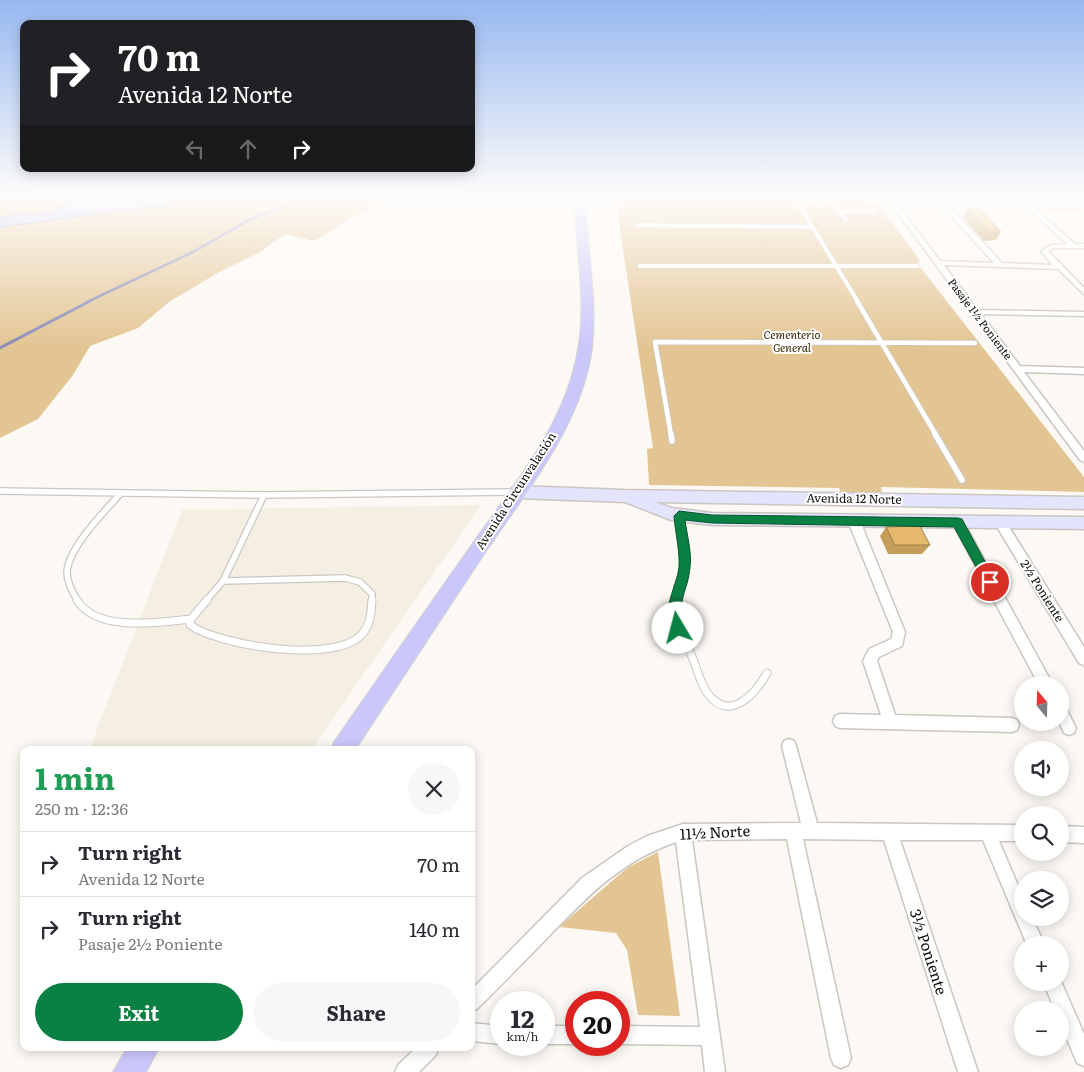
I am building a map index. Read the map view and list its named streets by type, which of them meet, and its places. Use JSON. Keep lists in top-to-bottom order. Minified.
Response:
{"streets":{"main road":["Avenida Circunvalación","Avenida 12 Norte"],"street":["Pasaje 1½ Poniente","2½ Poniente","11½ Norte","3½ Poniente"]},"crossings":[["Avenida Circunvalación","Avenida 12 Norte"],["Avenida 12 Norte","2½ Poniente"],["11½ Norte","3½ Poniente"]],"parks":["Cementerio General"],"north":"top","page":{"turn":["70 m","Avenida 12 Norte"],"map_buttons":["+","−"],"heading":["1 min","250 m · 12:36"],"list":[{"name":"Turn right","note":"Avenida 12 Norte","value":"70 m"},{"name":"Turn right","note":"Pasaje 2½ Poniente","value":"140 m"}],"buttons":["Exit","Share"],"speed":"12 km/h","limit":"20"}}
